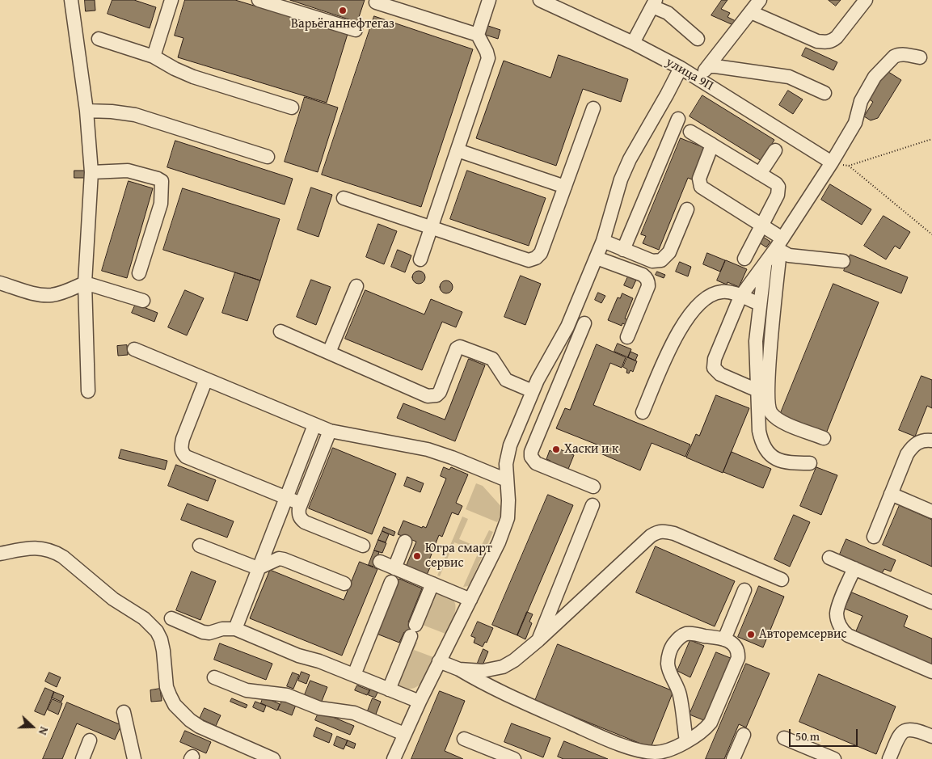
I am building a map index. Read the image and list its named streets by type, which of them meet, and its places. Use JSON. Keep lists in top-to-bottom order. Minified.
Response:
{"streets":{"street":["улица 9П"]},"places":["Варьёганнефтегаз","Хаски и к","Югра смарт сервис","Авторемсервис"],"scale_bar":"50 m","north":"right"}
